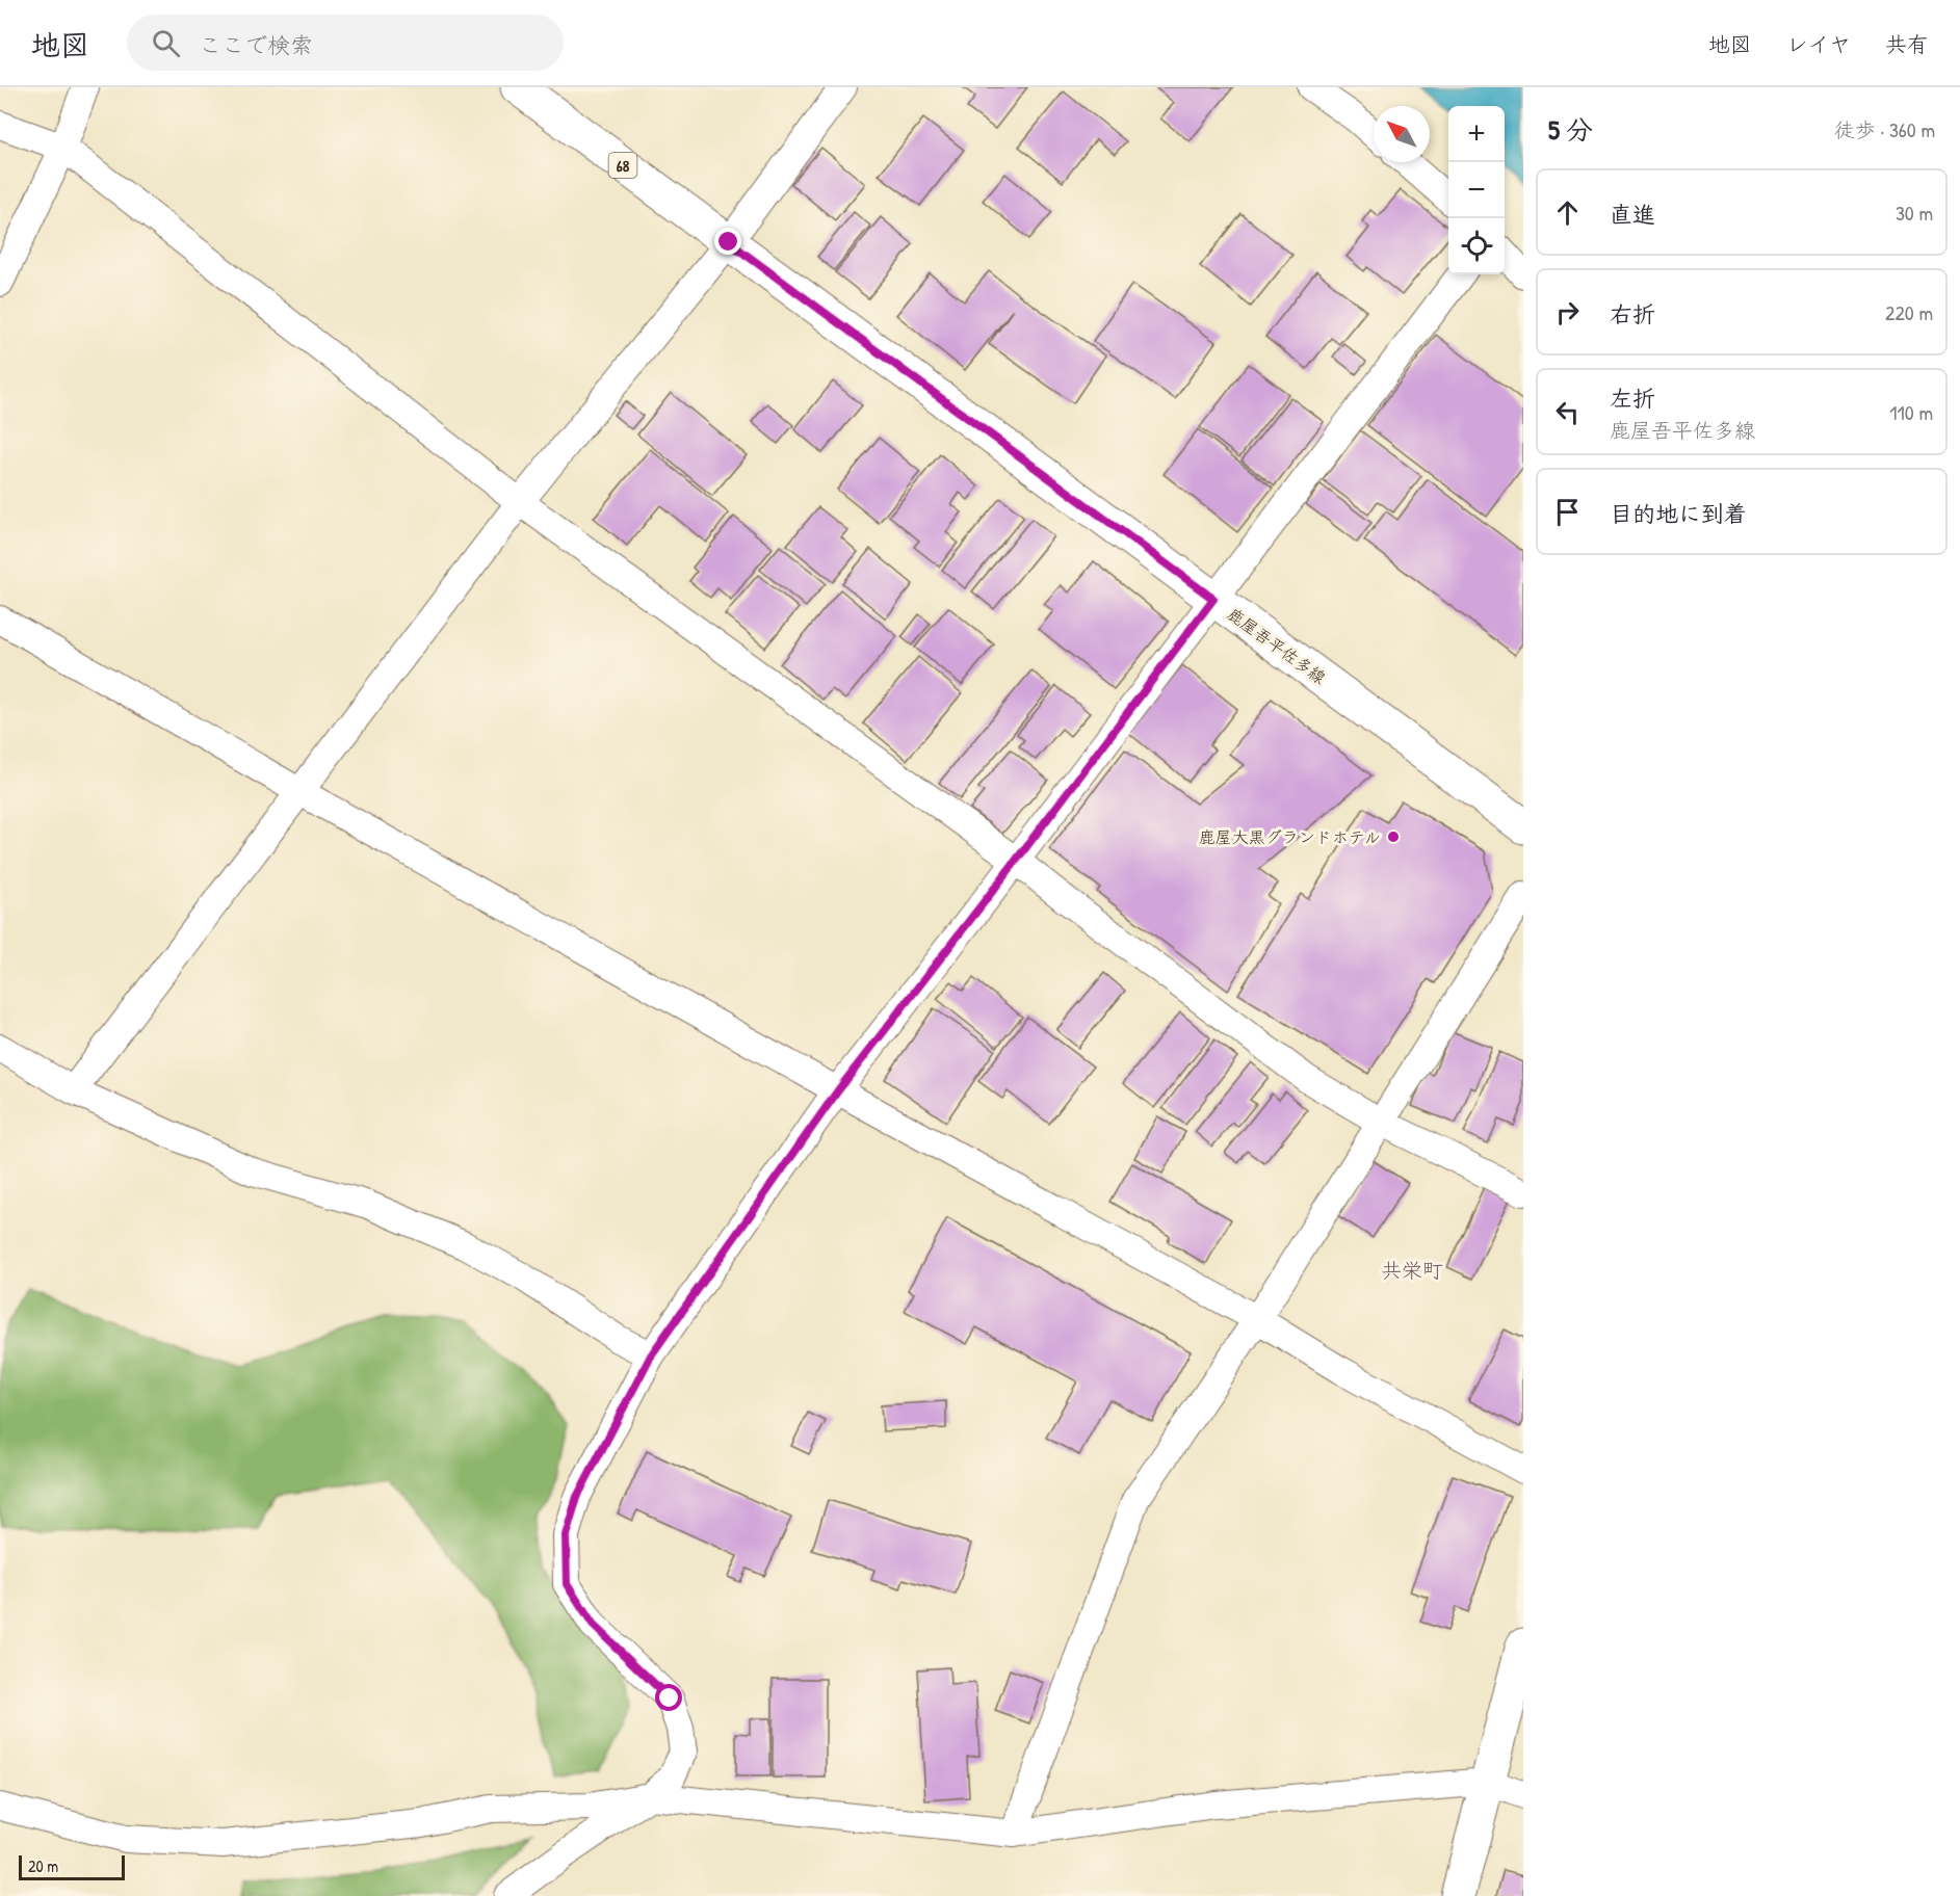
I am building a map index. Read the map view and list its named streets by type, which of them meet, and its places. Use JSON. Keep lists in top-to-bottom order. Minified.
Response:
{"streets":{"main road":["68","鹿屋吾平佐多線"]},"districts":["共栄町"],"places":["鹿屋大黒グランドホテル"],"scale_bar":"20 m","north":"top left","page":{"header":"地図","search":"ここで検索","nav":["地図","レイヤ","共有"],"heading":["5 分","徒歩 · 360 m"],"map_buttons":["+","−"],"list":[["直進","30 m"],["右折","220 m"],["左折","鹿屋吾平佐多線","110 m"],"目的地に到着"],"scale":"20 m"}}
